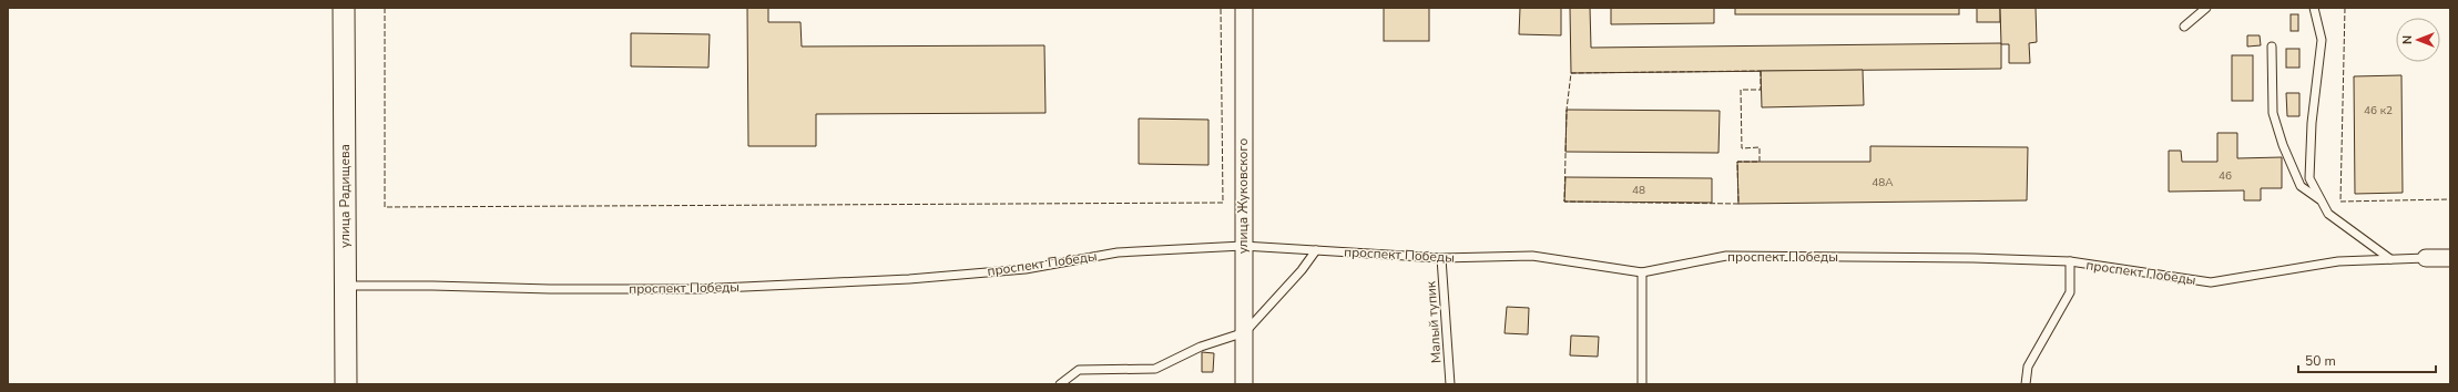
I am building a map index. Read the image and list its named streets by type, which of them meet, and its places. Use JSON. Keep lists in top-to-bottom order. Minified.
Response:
{"streets":{"street":["улица Радищева","улица Жуковского","проспект Победы"],"lane":["Малый тупик"]},"crossings":[["улица Радищева","проспект Победы"],["улица Жуковского","проспект Победы"],["проспект Победы","Малый тупик"]],"house_numbers":["46 к2","46","48А","48"],"scale_bar":"50 m","north":"left"}
